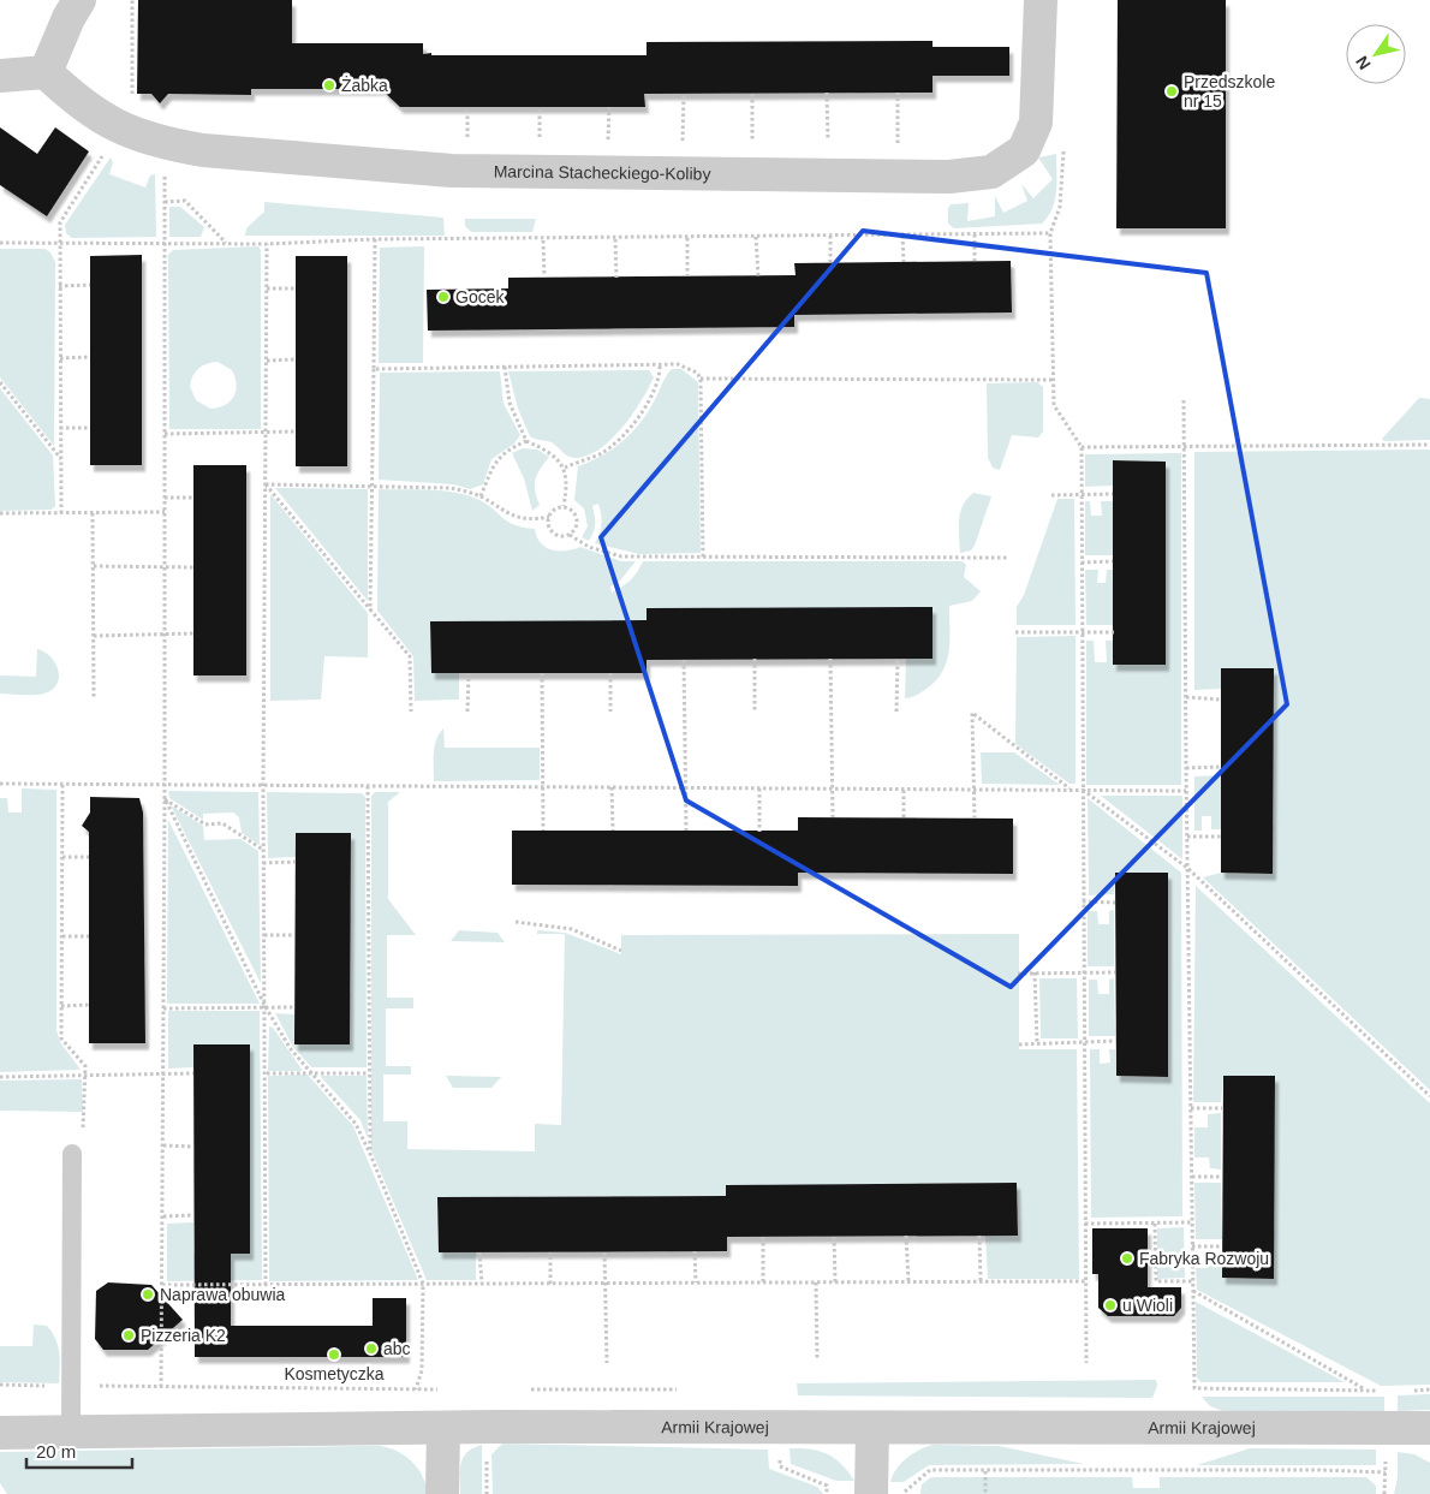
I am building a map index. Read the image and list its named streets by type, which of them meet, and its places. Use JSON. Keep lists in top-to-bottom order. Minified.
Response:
{"streets":{"street":["Marcina Stacheckiego-Koliby","Armii Krajowej"]},"places":["Żabka","Przedszkole nr 15","Gocek","Fabryka Rozwoju","Naprawa obuwia","u Wioli","Pizzeria K2","abc","Kosmetyczka"],"scale_bar":"20 m","north":"bottom left"}
